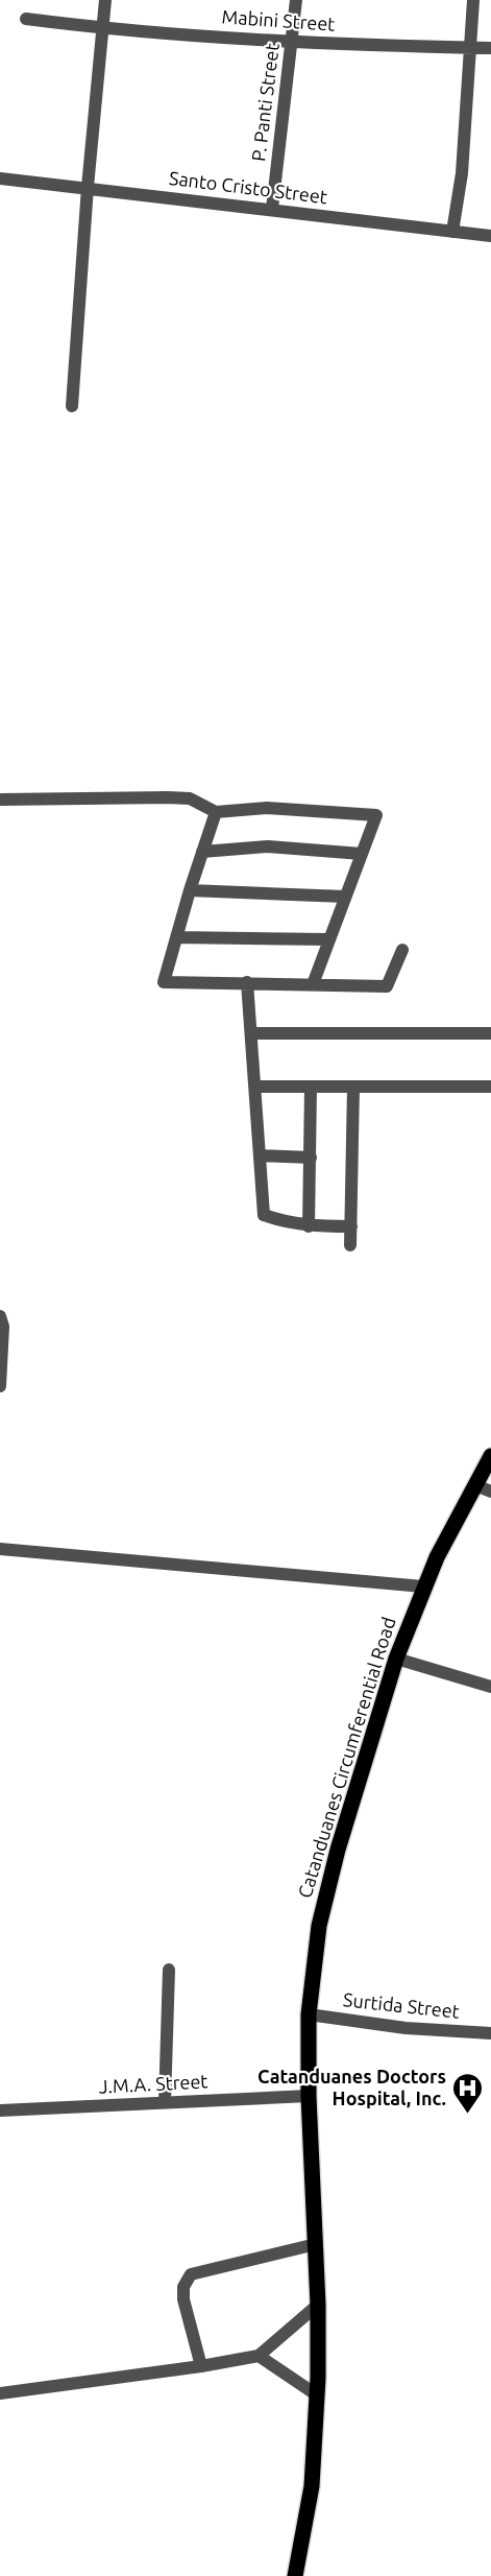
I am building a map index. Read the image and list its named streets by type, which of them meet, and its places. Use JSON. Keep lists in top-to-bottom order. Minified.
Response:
{"streets":{"main road":["Catanduanes Circumferential Road"],"street":["Mabini Street","P. Panti Street","Santo Cristo Street","Surtida Street","J.M.A. Street"]},"crossings":[["Mabini Street","P. Panti Street"],["P. Panti Street","Santo Cristo Street"],["Catanduanes Circumferential Road","Surtida Street"],["Catanduanes Circumferential Road","J.M.A. Street"]],"places":{"hospital":["Catanduanes Doctors Hospital, Inc."]}}
